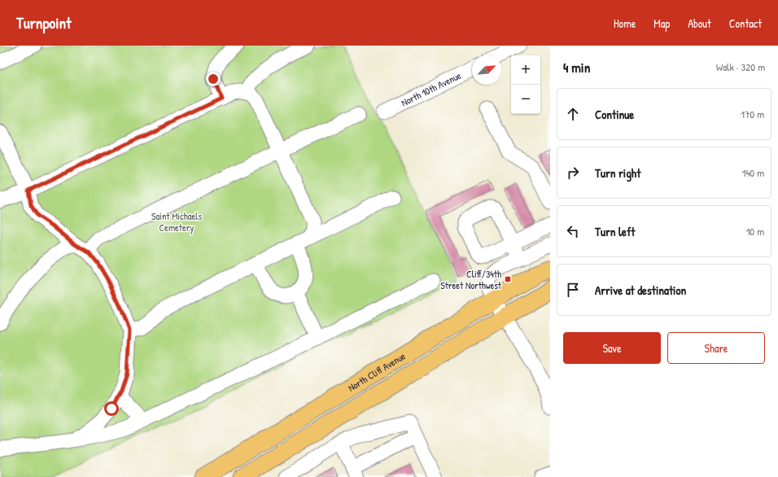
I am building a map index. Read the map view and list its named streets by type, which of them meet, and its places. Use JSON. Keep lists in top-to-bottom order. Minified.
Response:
{"streets":{"main road":["North Cliff Avenue"],"street":["North 10th Avenue"]},"parks":["Saint Michaels Cemetery"],"places":{"transit":["Cliff/34th Street Northwest"]},"north":"top right","page":{"header":"Turnpoint","nav":["Home","Map","About","Contact"],"heading":["4 min","Walk · 320 m"],"map_buttons":["+","−"],"list":[["Continue","170 m"],["Turn right","140 m"],["Turn left","10 m"],"Arrive at destination"],"buttons":["Save","Share"]}}
